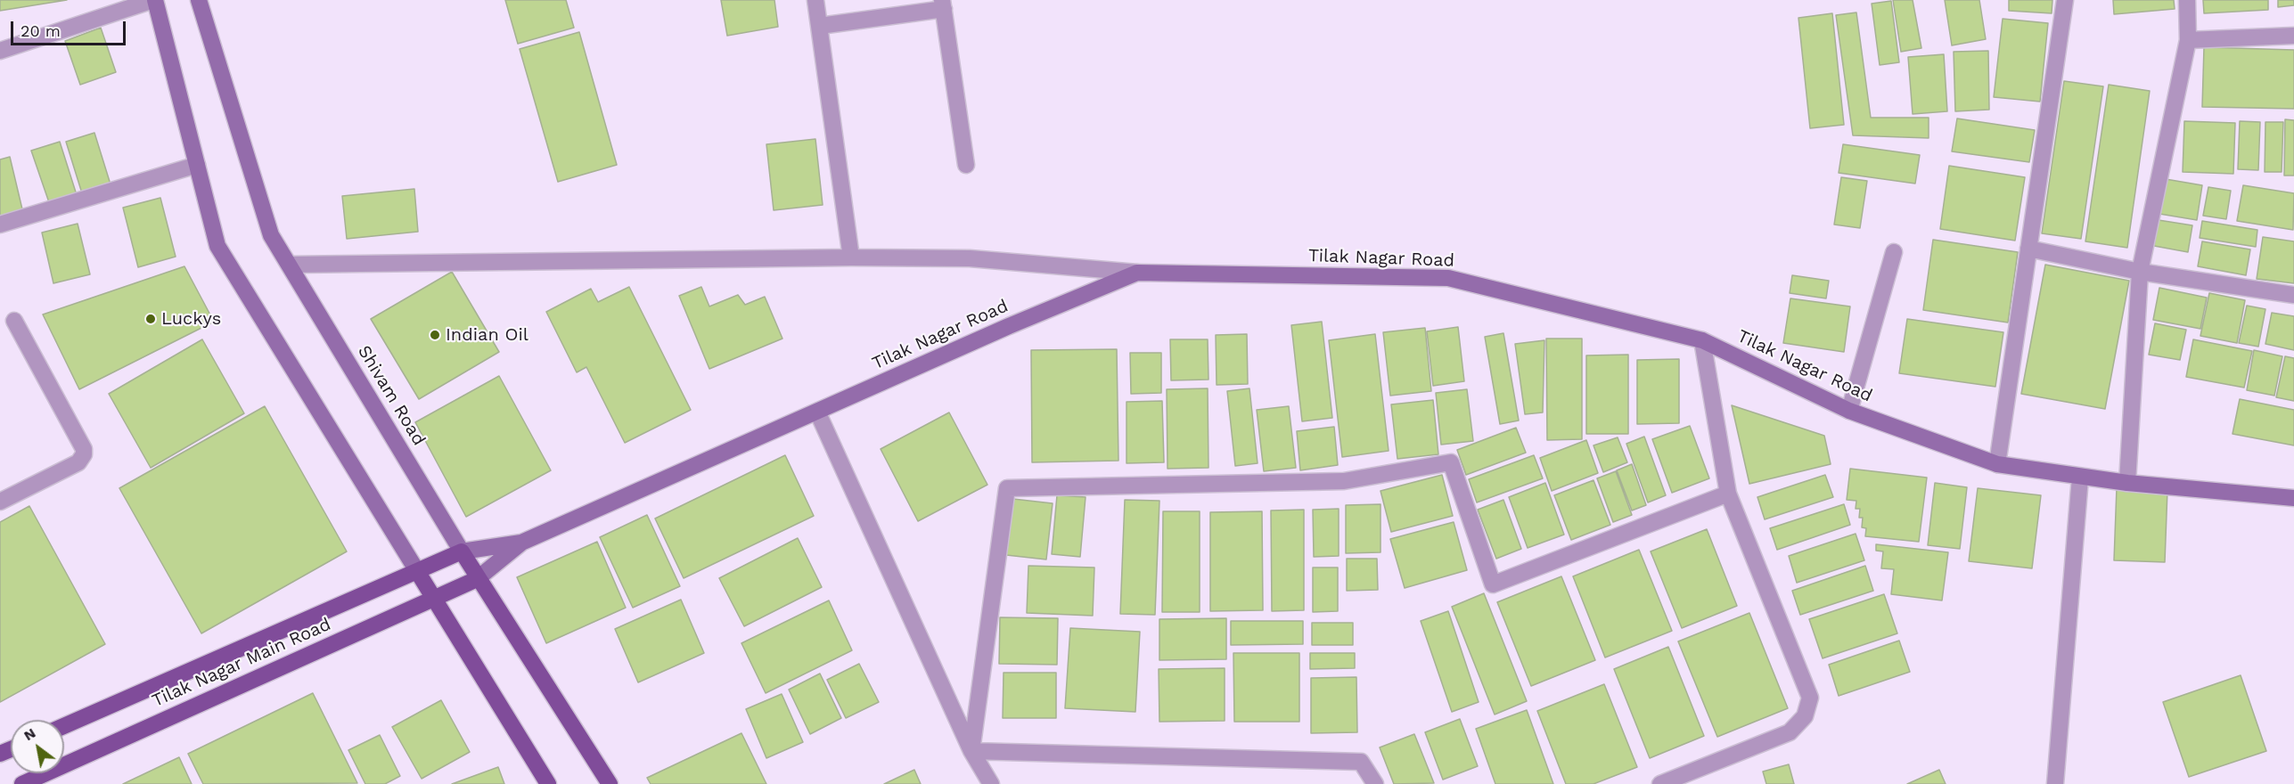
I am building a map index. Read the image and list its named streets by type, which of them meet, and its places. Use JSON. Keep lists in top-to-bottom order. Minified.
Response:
{"streets":{"main road":["Shivam Road","Tilak Nagar Main Road"],"street":["Tilak Nagar Road"]},"crossings":[["Tilak Nagar Road","Shivam Road"],["Tilak Nagar Road","Tilak Nagar Main Road"],["Shivam Road","Tilak Nagar Main Road"]],"places":["Luckys","Indian Oil"],"scale_bar":"20 m","north":"top left"}
